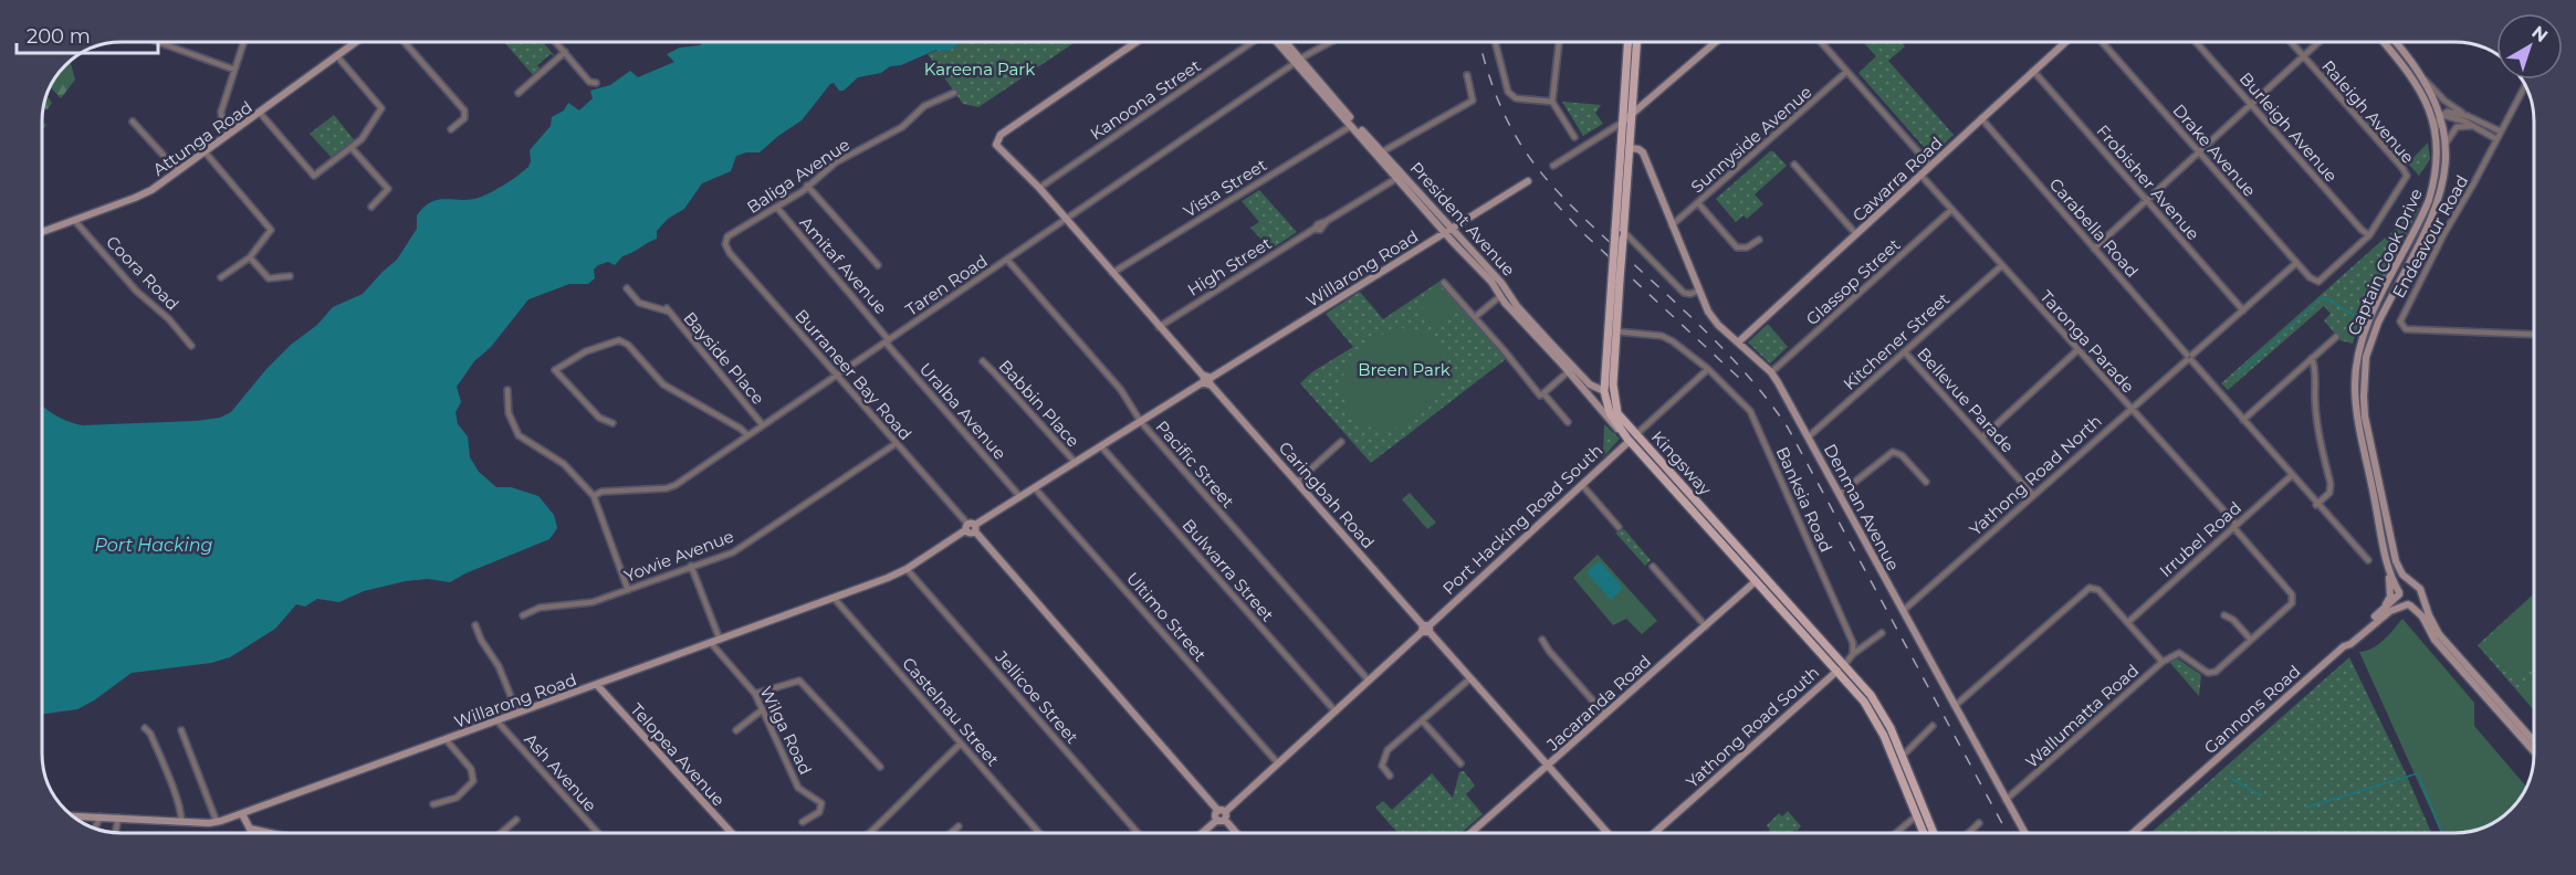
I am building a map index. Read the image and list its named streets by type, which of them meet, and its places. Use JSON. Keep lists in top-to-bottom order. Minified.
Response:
{"streets":{"main road":["Kingsway"],"street":["Kanoona Street","Raleigh Avenue","Burleigh Avenue","Attunga Road","Sunnyside Avenue","Drake Avenue","Baliga Avenue","Cawarra Road","Frobisher Avenue","Vista Street","President Avenue","Carabella Road","Endeavour Road","Captain Cook Drive","Amitaf Avenue","High Street","Willarong Road","Coora Road","Glassop Street","Taren Road","Kitchener Street","Taronga Parade","Bayside Place","Burraneer Bay Road","Bellevue Parade","Babbin Place","Uralba Avenue","Pacific Street","Yathong Road North","Caringbah Road","Banksia Road","Denman Avenue","Port Hacking Road South","Irrubel Road","Yowie Avenue","Bulwarra Street","Ultimo Street","Jellicoe Street","Jacaranda Road","Gannons Road","Castelnau Street","Wallumatta Road","Yathong Road South","Wilga Road","Telopea Avenue","Ash Avenue"]},"crossings":[["Kanoona Street","Caringbah Road"],["Raleigh Avenue","Burleigh Avenue"],["Raleigh Avenue","Drake Avenue"],["Burleigh Avenue","Drake Avenue"],["Attunga Road","Coora Road"],["Drake Avenue","Yathong Road North"],["Baliga Avenue","Amitaf Avenue"],["Baliga Avenue","Burraneer Bay Road"],["Cawarra Road","Frobisher Avenue"],["Cawarra Road","Carabella Road"],["Cawarra Road","Taronga Parade"],["Cawarra Road","Denman Avenue"],["Frobisher Avenue","Yathong Road North"],["Vista Street","President Avenue"],["Vista Street","Caringbah Road"],["President Avenue","High Street"],["President Avenue","Willarong Road"],["President Avenue","Taren Road"],["President Avenue","Kingsway"],["President Avenue","Port Hacking Road South"],["Carabella Road","Yathong Road North"],["Carabella Road","Irrubel Road"],["Captain Cook Drive","Gannons Road"],["Amitaf Avenue","Taren Road"],["Amitaf Avenue","Uralba Avenue"],["High Street","Caringbah Road"],["Willarong Road","Burraneer Bay Road"],["Willarong Road","Babbin Place"],["Willarong Road","Uralba Avenue"],["Willarong Road","Pacific Street"],["Willarong Road","Caringbah Road"],["Willarong Road","Bulwarra Street"],["Willarong Road","Ultimo Street"],["Willarong Road","Jellicoe Street"],["Willarong Road","Castelnau Street"],["Willarong Road","Wilga Road"],["Willarong Road","Telopea Avenue"],["Willarong Road","Ash Avenue"],["Glassop Street","Taronga Parade"],["Glassop Street","Denman Avenue"],["Taren Road","Bayside Place"],["Taren Road","Burraneer Bay Road"],["Taren Road","Uralba Avenue"],["Taren Road","Pacific Street"],["Taren Road","Caringbah Road"],["Kitchener Street","Taronga Parade"],["Kitchener Street","Bellevue Parade"],["Kitchener Street","Denman Avenue"],["Taronga Parade","Yathong Road North"],["Taronga Parade","Irrubel Road"],["Taronga Parade","Wallumatta Road"],["Burraneer Bay Road","Port Hacking Road South"],["Burraneer Bay Road","Yowie Avenue"],["Bellevue Parade","Yathong Road North"],["Kingsway","Banksia Road"],["Kingsway","Port Hacking Road South"],["Kingsway","Jacaranda Road"],["Kingsway","Yathong Road South"],["Pacific Street","Port Hacking Road South"],["Yathong Road North","Denman Avenue"],["Caringbah Road","Port Hacking Road South"],["Caringbah Road","Jacaranda Road"],["Banksia Road","Yathong Road South"],["Denman Avenue","Wallumatta Road"],["Port Hacking Road South","Bulwarra Street"],["Port Hacking Road South","Ultimo Street"]],"water":["Port Hacking"],"parks":["Kareena Park","Breen Park"],"scale_bar":"200 m","north":"top right"}
